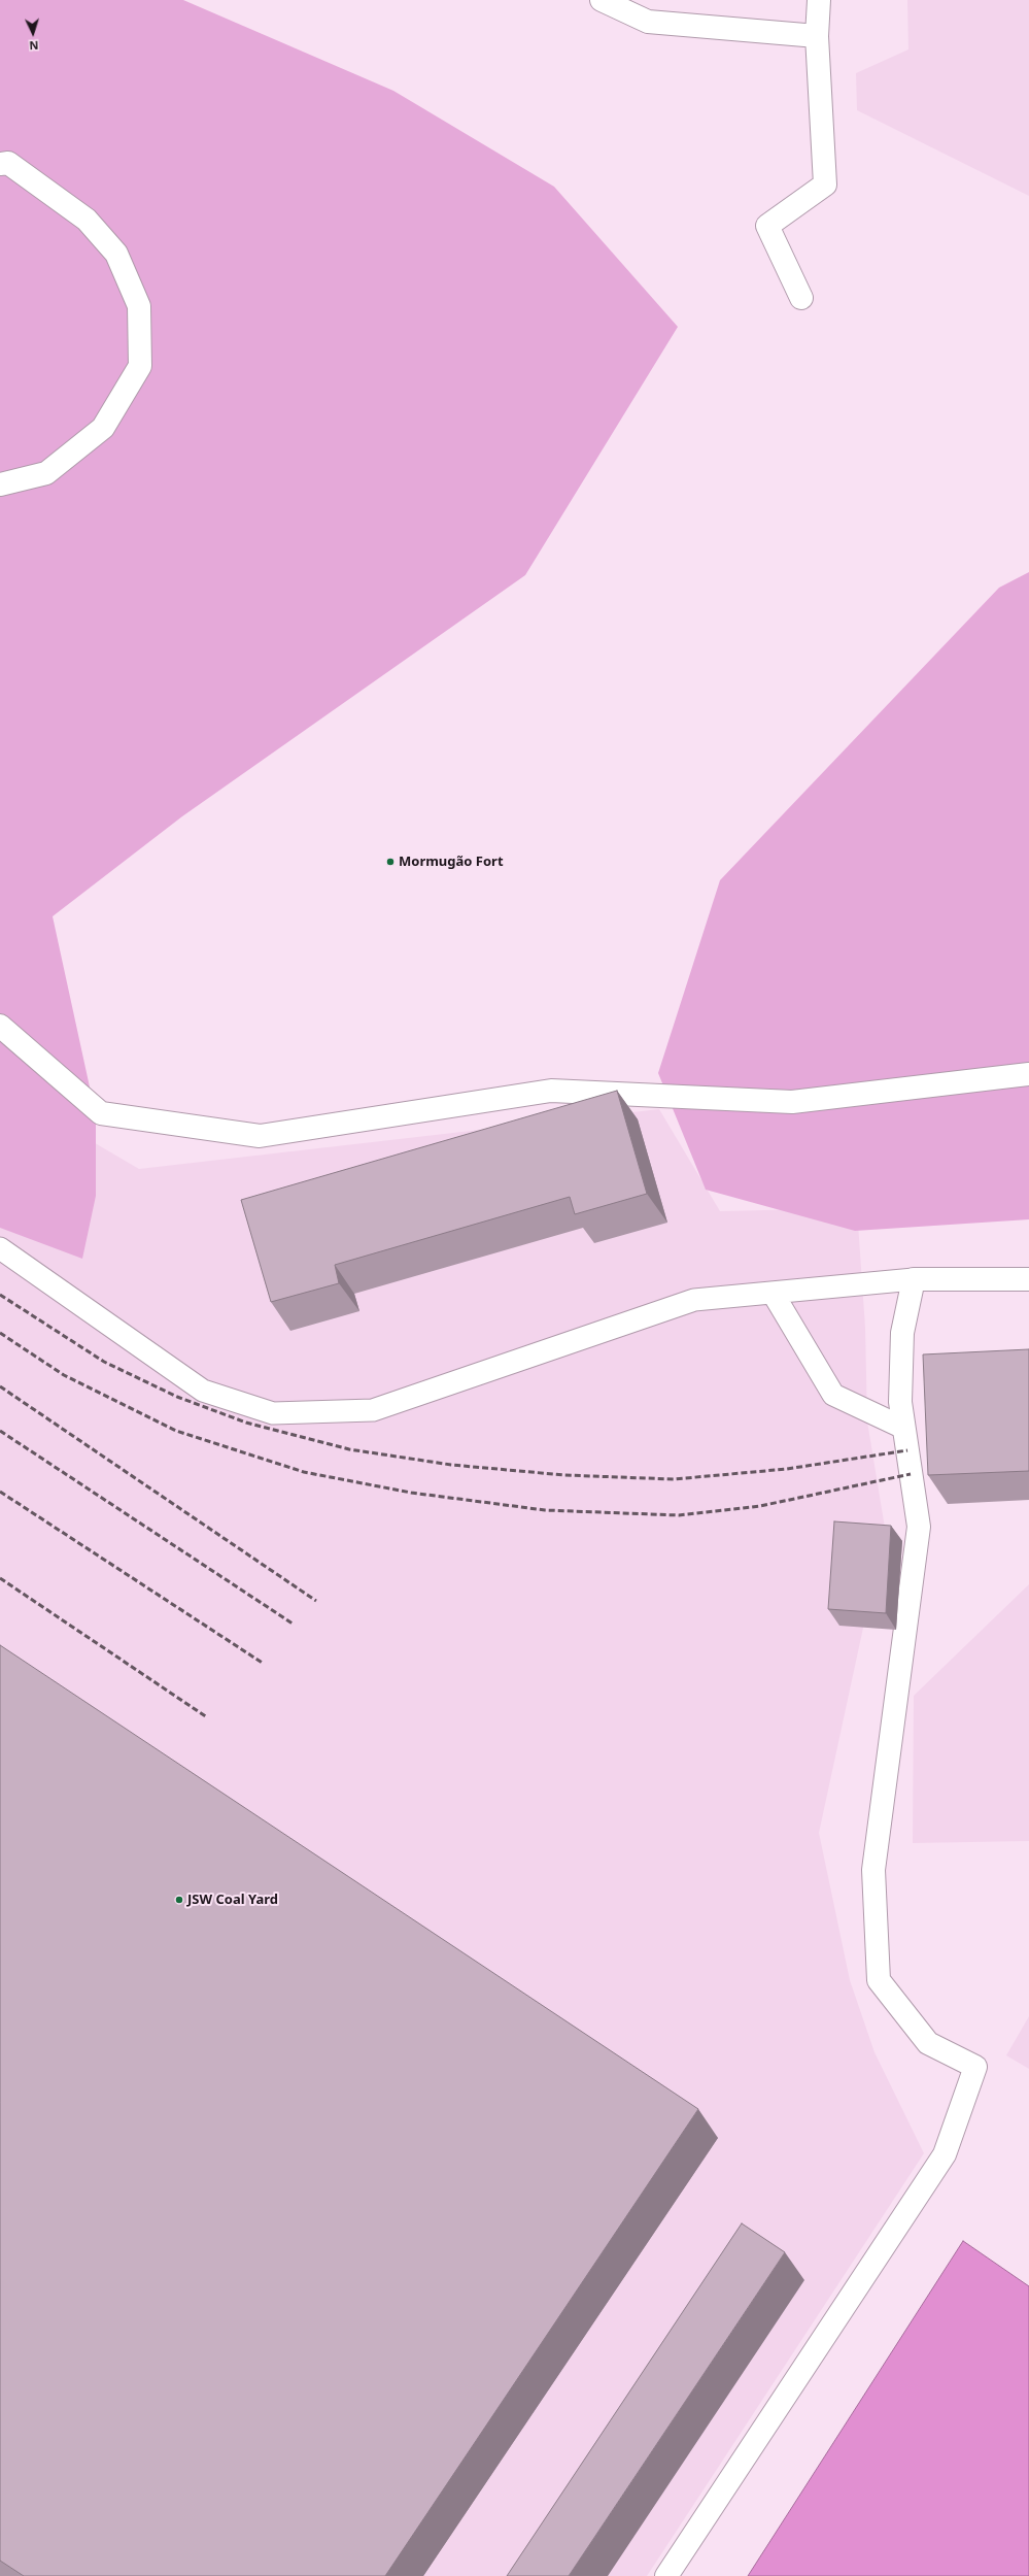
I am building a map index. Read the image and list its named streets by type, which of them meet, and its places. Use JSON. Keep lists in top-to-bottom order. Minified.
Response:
{"places":["Mormugão Fort","JSW Coal Yard"],"north":"bottom"}
